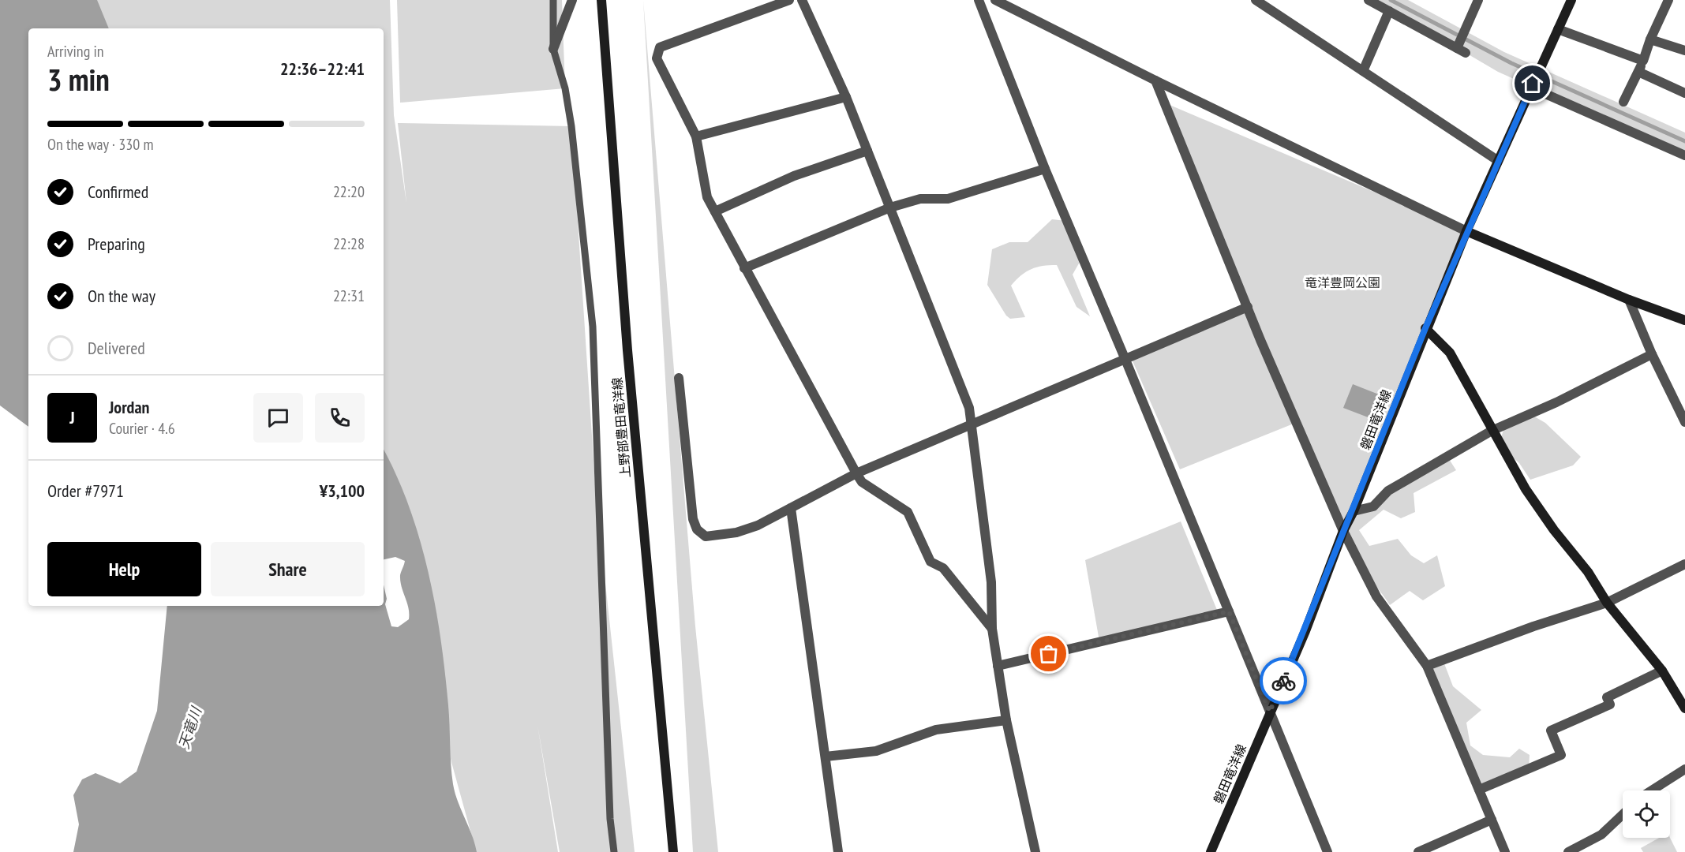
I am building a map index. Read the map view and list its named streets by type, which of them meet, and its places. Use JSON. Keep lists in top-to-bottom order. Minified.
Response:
{"streets":{"main road":["磐田竜洋線","上野部豊田竜洋線"]},"water":["天竜川"],"parks":["竜洋豊岡公園"],"page":{"heading":["3 min","Arriving in","22:36–22:41"],"panel":["Jordan","Courier · 4.6","Order #7971","¥3,100"],"bar":"On the way · 330 m","list":[["Confirmed","22:20"],["Preparing","22:28"],["On the way","22:31"],"Delivered"],"round":"J","buttons":["Help","Share"]}}
